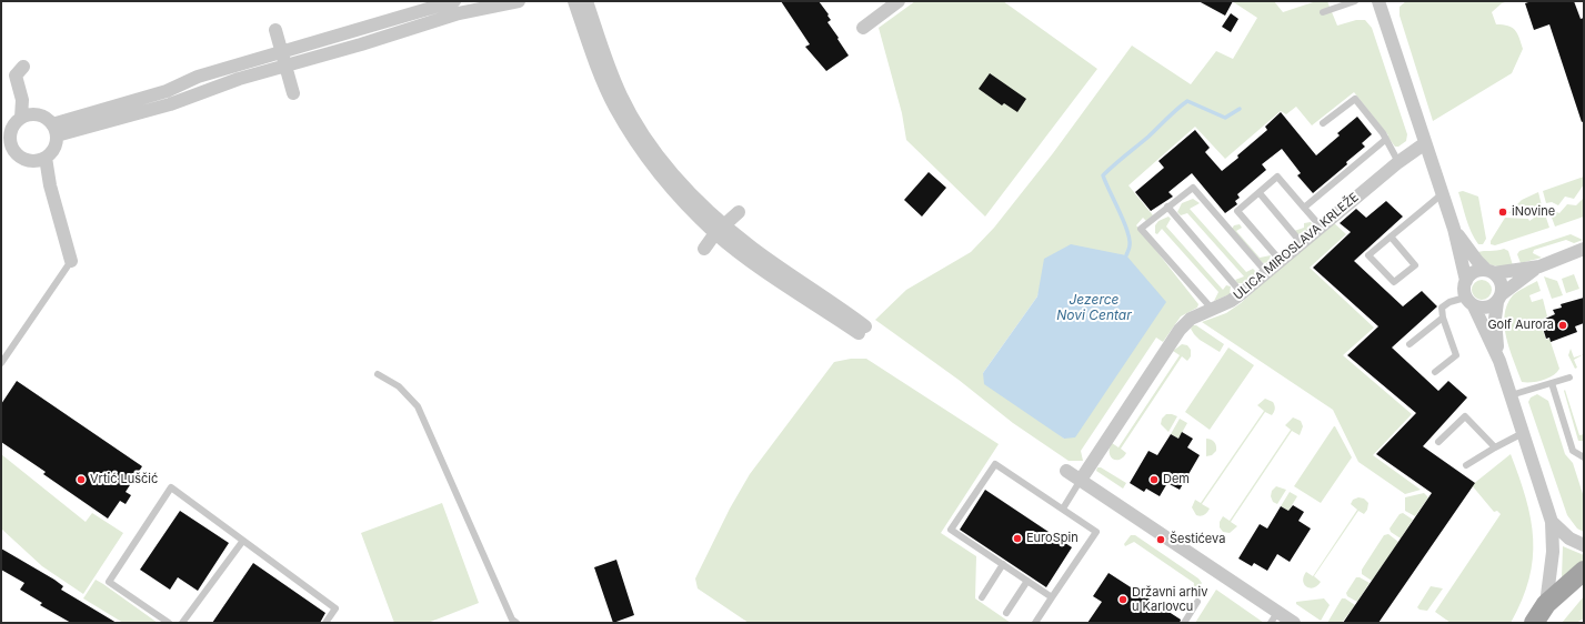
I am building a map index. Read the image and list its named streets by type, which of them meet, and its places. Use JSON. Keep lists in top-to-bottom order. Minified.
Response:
{"streets":{"street":["ULICA MIROSLAVA KRLEŽE"]},"water":["Jezerce Novi Centar"],"places":["iNovine","Golf Aurora","Vrtić Luščić","Dem","EuroSpin","Šestićeva","Državni arhiv u Karlovcu"]}
